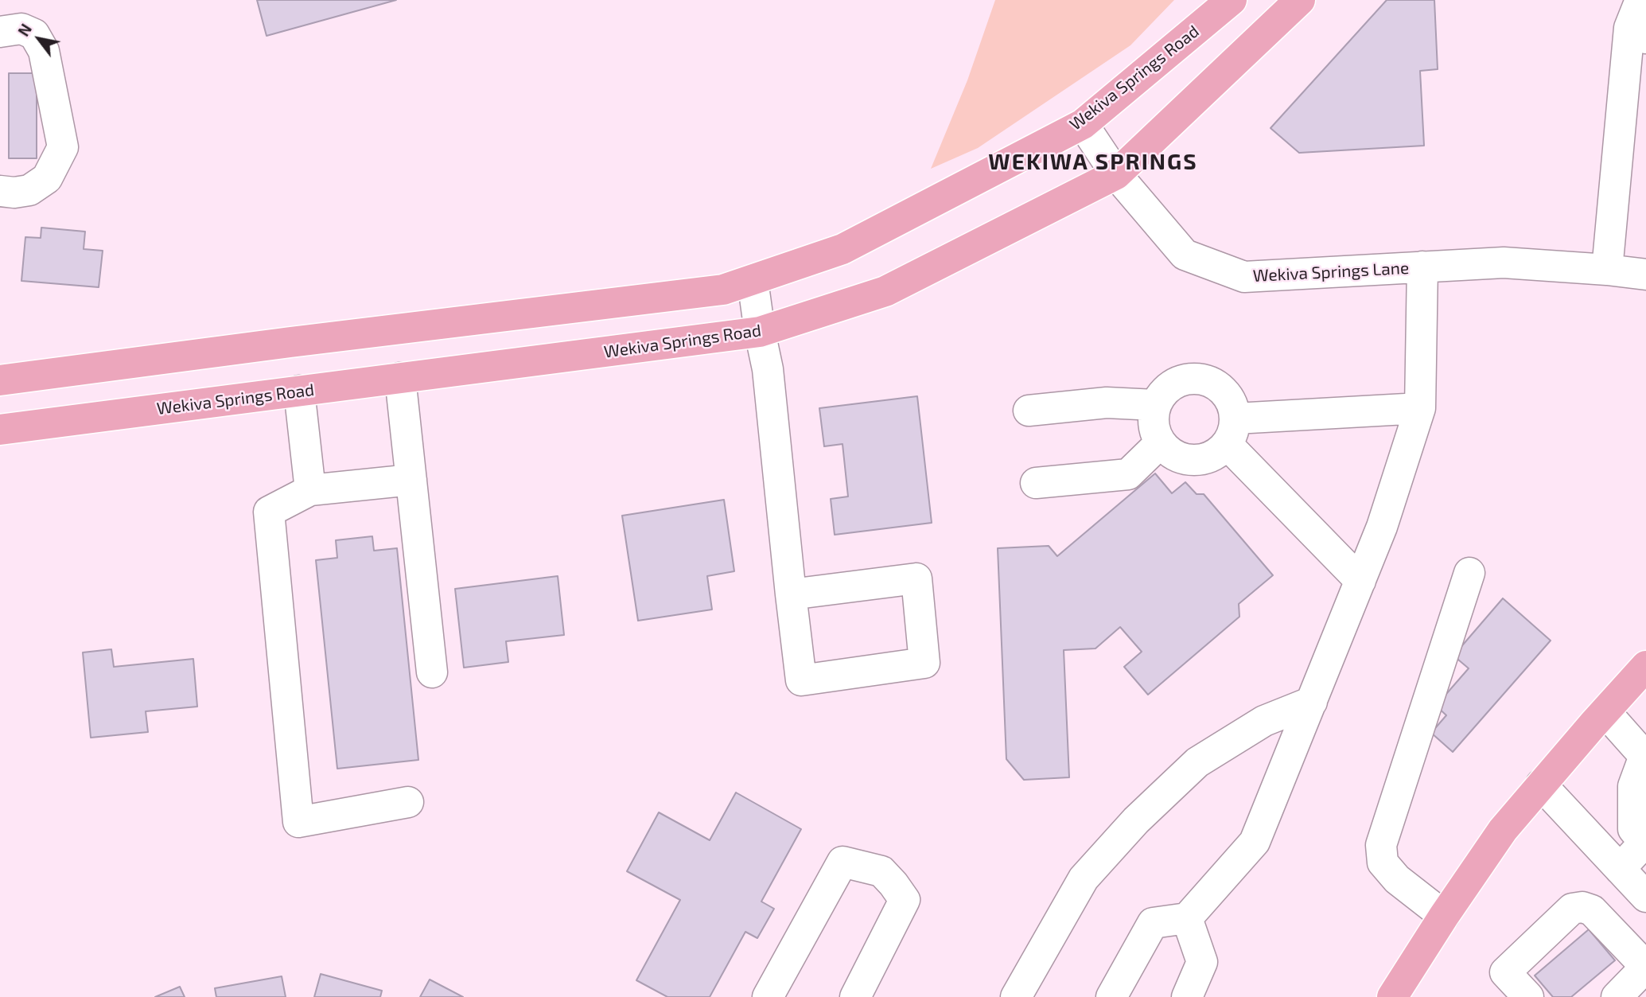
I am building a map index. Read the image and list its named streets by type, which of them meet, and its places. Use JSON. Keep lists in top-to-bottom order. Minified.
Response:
{"streets":{"main road":["Wekiva Springs Road"],"street":["Wekiva Springs Lane"]},"crossings":[["Wekiva Springs Road","Wekiva Springs Lane"]],"districts":["WEKIWA SPRINGS"],"north":"top left"}
